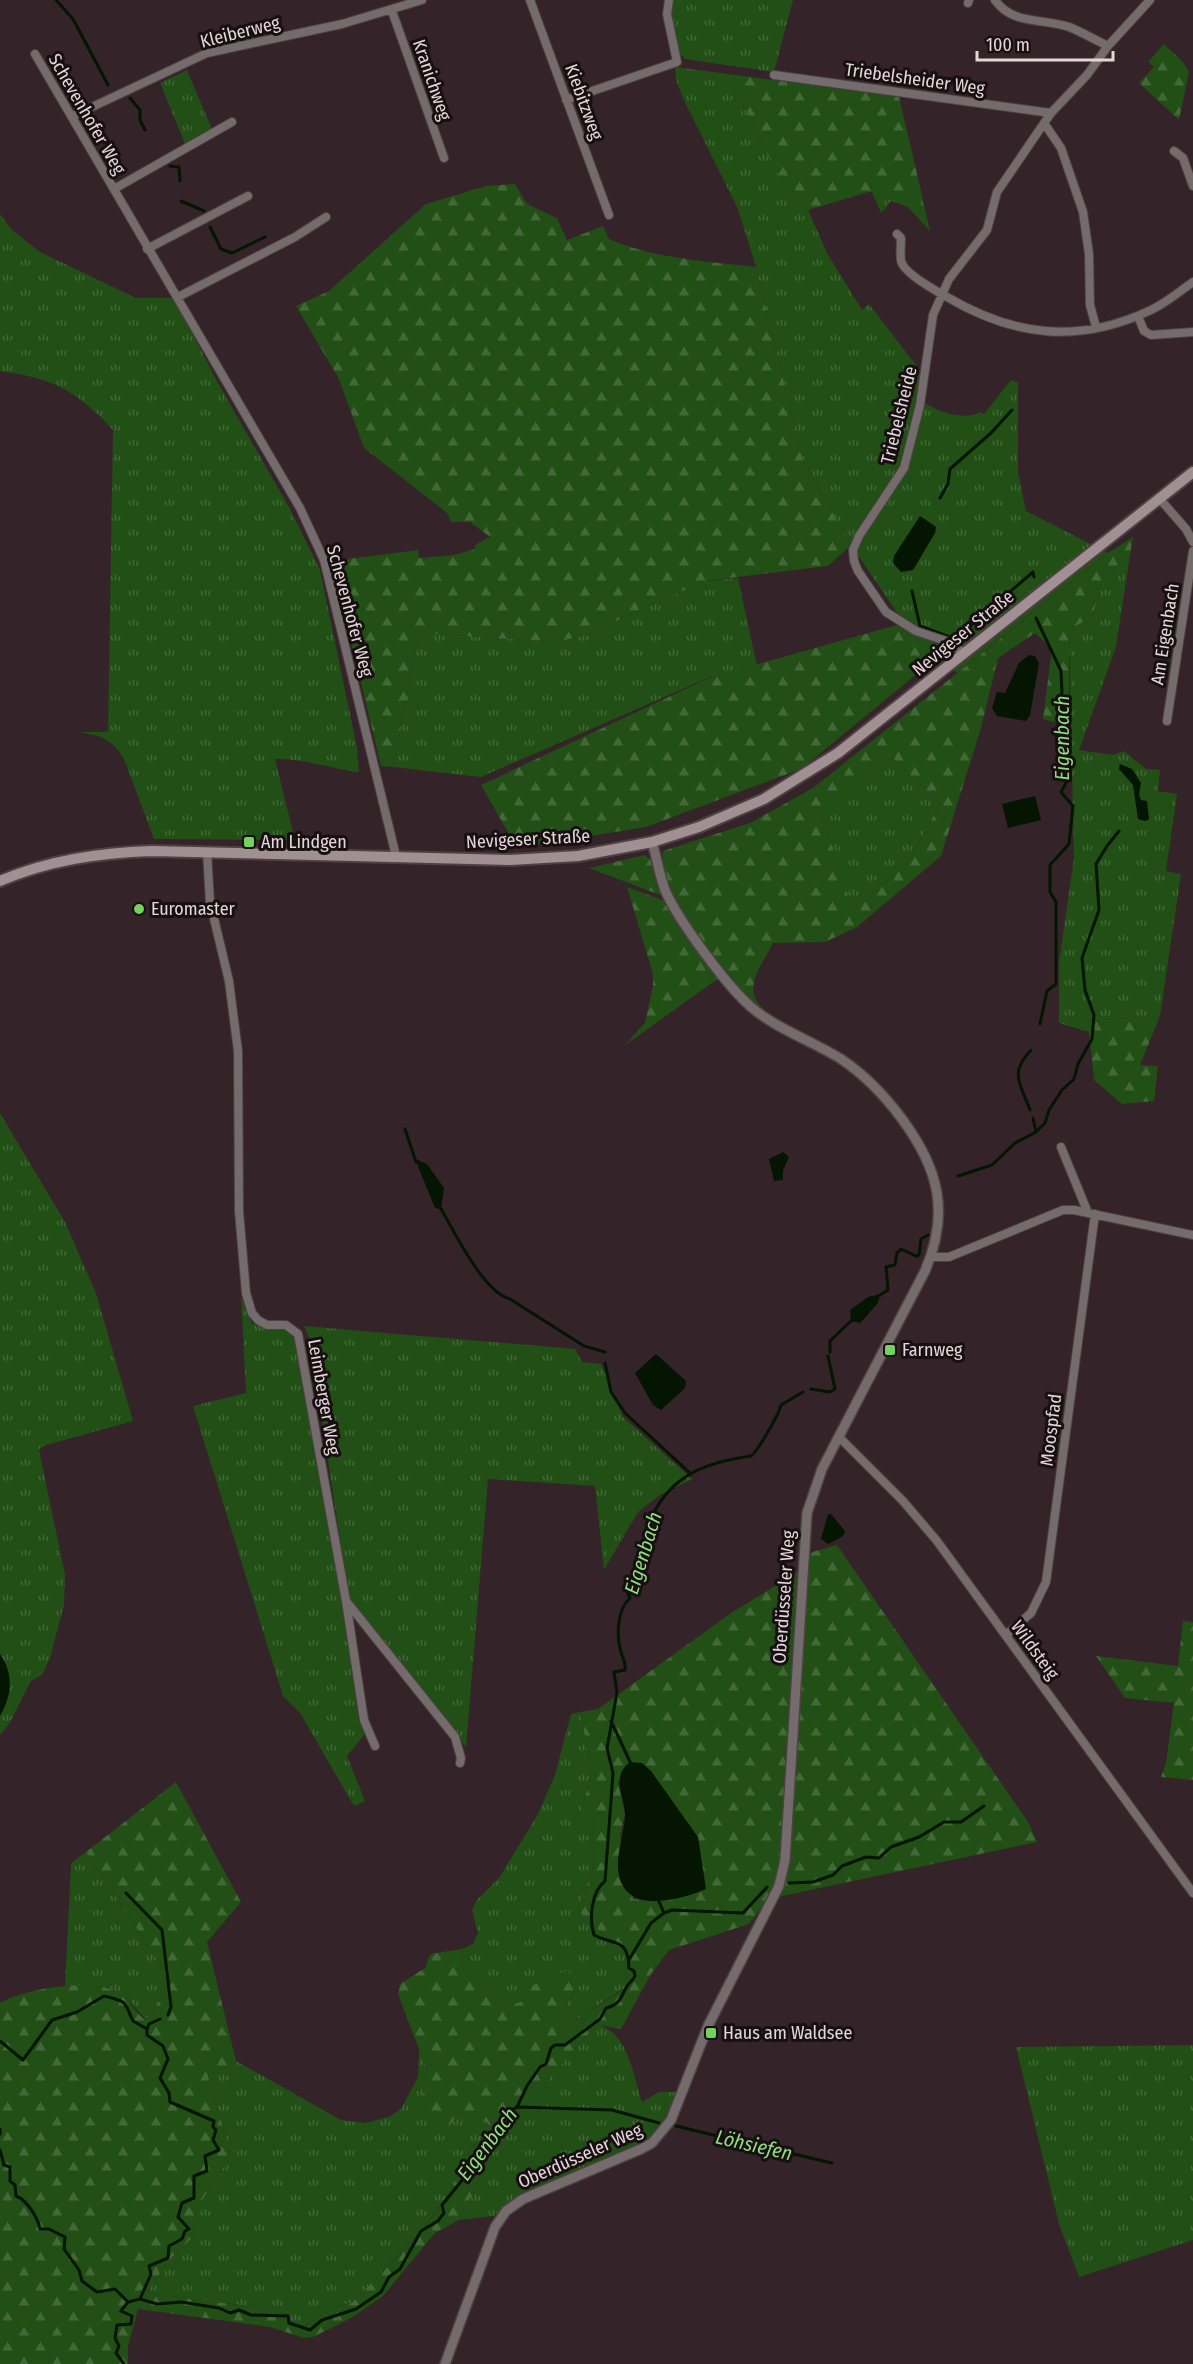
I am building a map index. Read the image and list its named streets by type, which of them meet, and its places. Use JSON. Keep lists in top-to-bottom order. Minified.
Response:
{"streets":{"main road":["Nevigeser Straße"],"street":["Kleiberweg","Triebelsheider Weg","Kranichweg","Kiebitzweg","Schevenhofer Weg","Triebelsheide","Am Eigenbach","Leimberger Weg","Moospfad","Oberdüsseler Weg","Wildsteig"]},"crossings":[["Kleiberweg","Kranichweg"],["Kleiberweg","Schevenhofer Weg"],["Triebelsheider Weg","Triebelsheide"],["Schevenhofer Weg","Nevigeser Straße"],["Triebelsheide","Nevigeser Straße"],["Nevigeser Straße","Leimberger Weg"],["Nevigeser Straße","Oberdüsseler Weg"],["Moospfad","Wildsteig"],["Oberdüsseler Weg","Wildsteig"]],"water":["Eigenbach","Löhsiefen"],"places":{"transit":["Am Lindgen","Farnweg","Haus am Waldsee"],"other":["Euromaster"]},"scale_bar":"100 m"}
